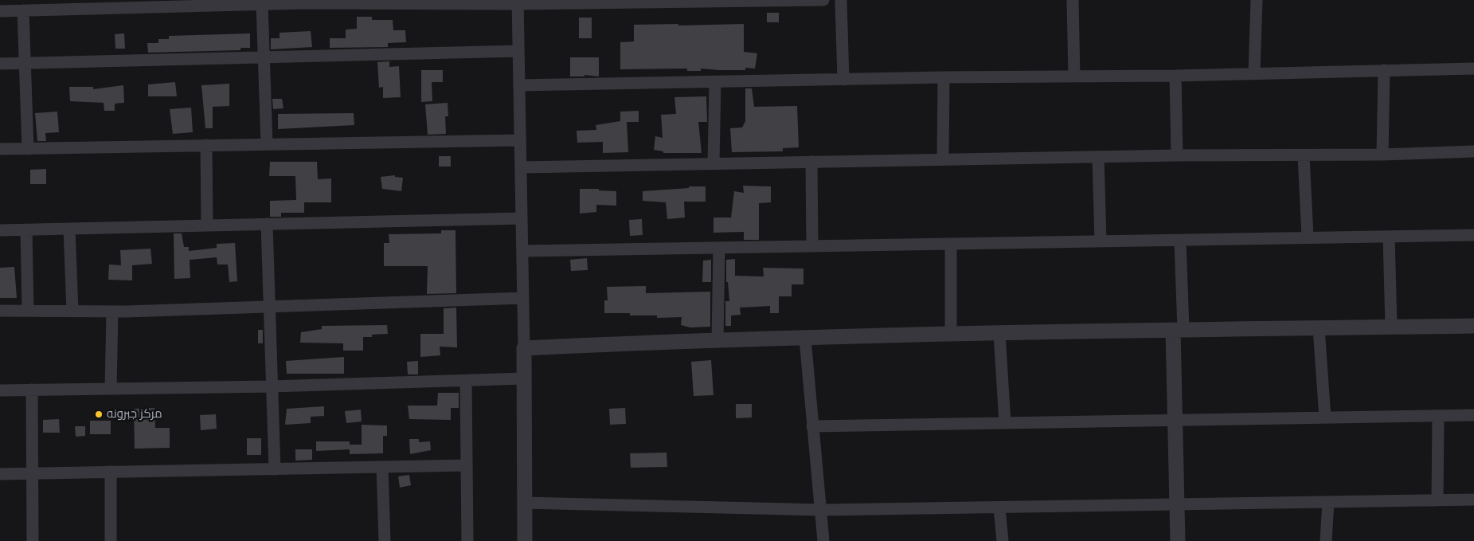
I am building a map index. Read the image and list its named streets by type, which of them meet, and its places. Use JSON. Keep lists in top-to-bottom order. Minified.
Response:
{"places":["مركز جبرونه"]}
